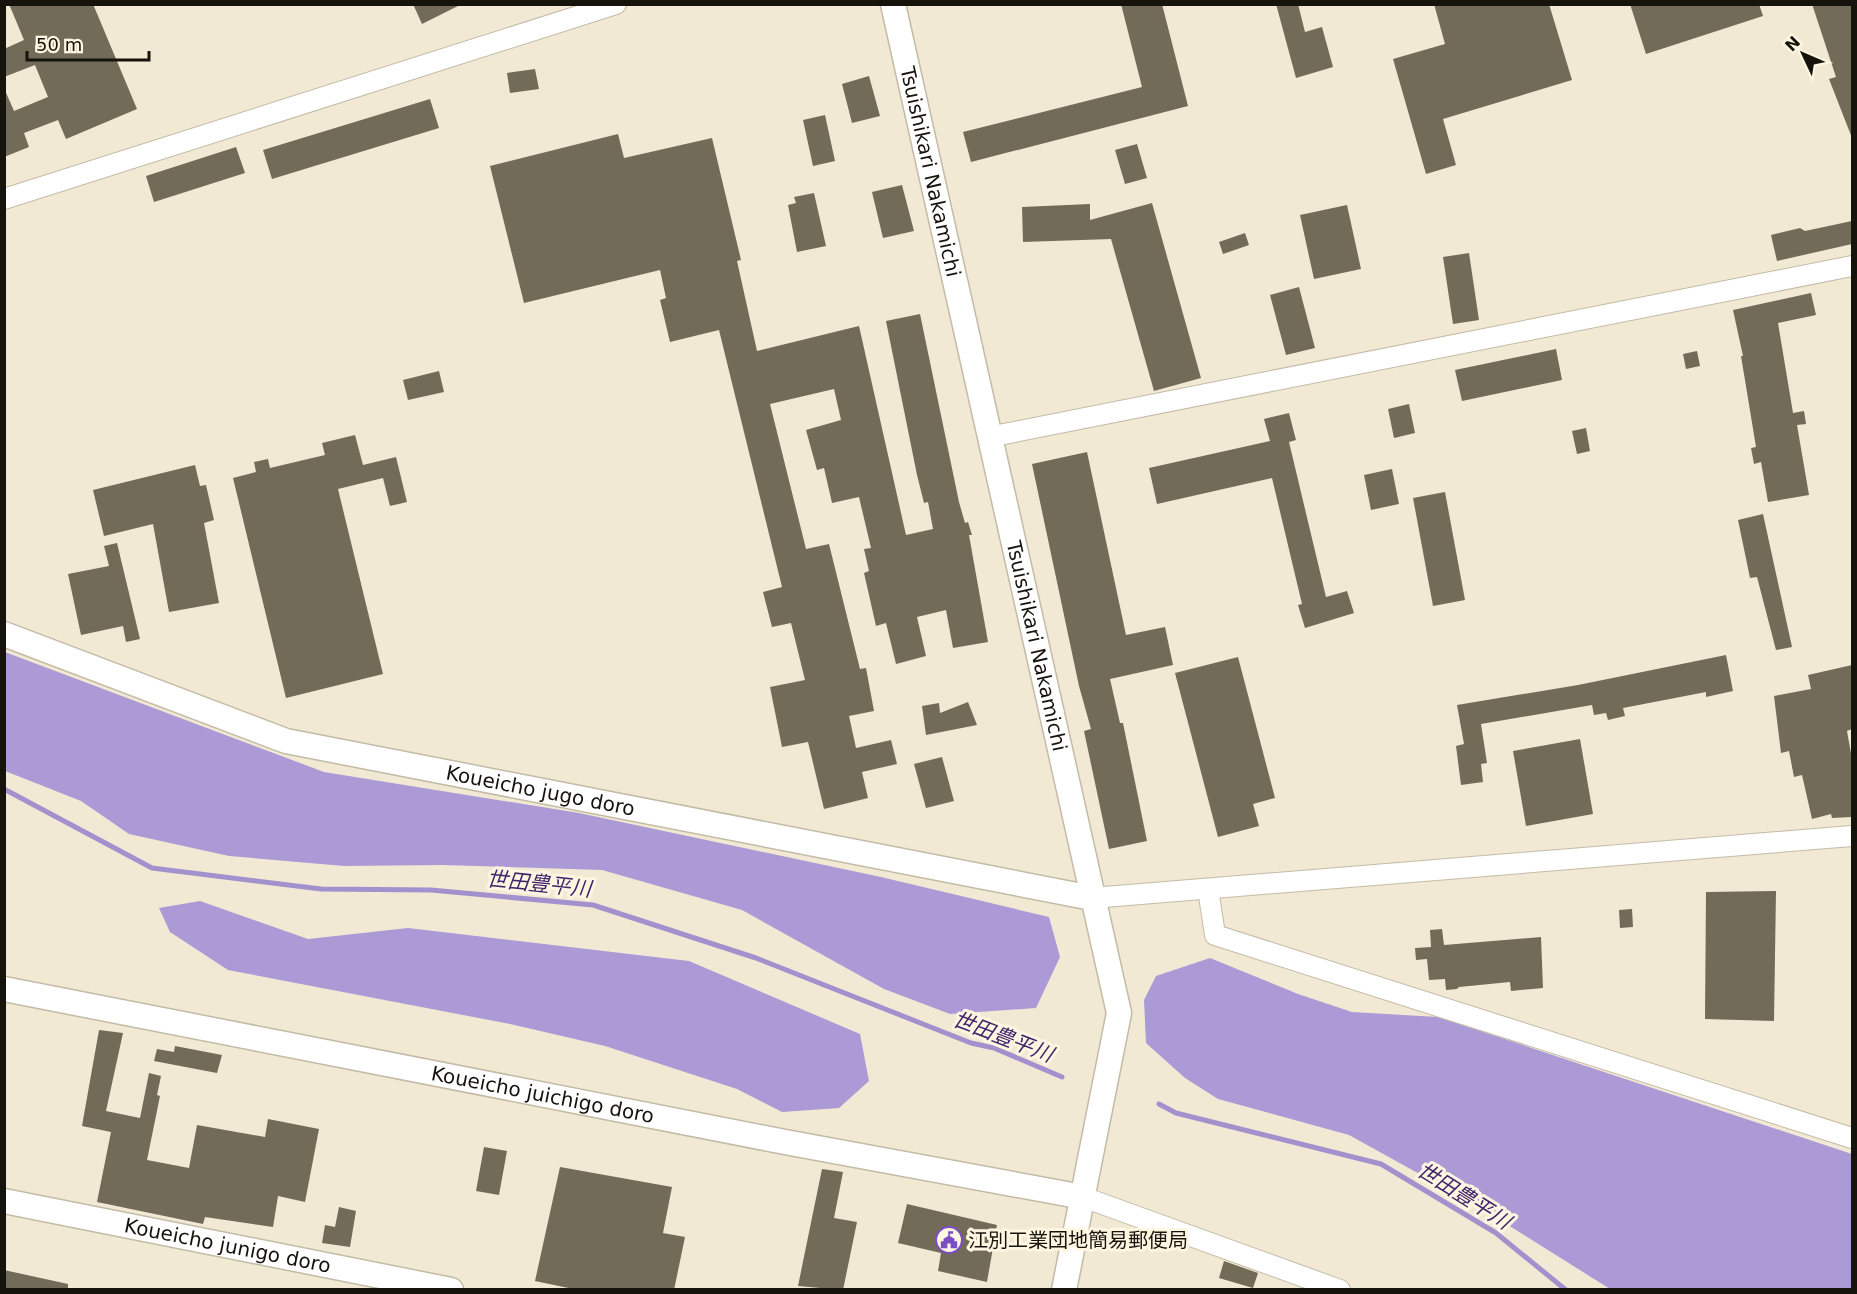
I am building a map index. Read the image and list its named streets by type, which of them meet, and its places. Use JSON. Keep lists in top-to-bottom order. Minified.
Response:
{"streets":{"street":["Tsuishikari Nakamichi","Koueicho jugo doro","Koueicho juichigo doro","Koueicho junigo doro"]},"crossings":[["Tsuishikari Nakamichi","Koueicho jugo doro"],["Tsuishikari Nakamichi","Koueicho juichigo doro"]],"water":["世田豊平川"],"places":{"public building":["江別工業団地簡易郵便局"]},"scale_bar":"50 m","north":"top left"}
